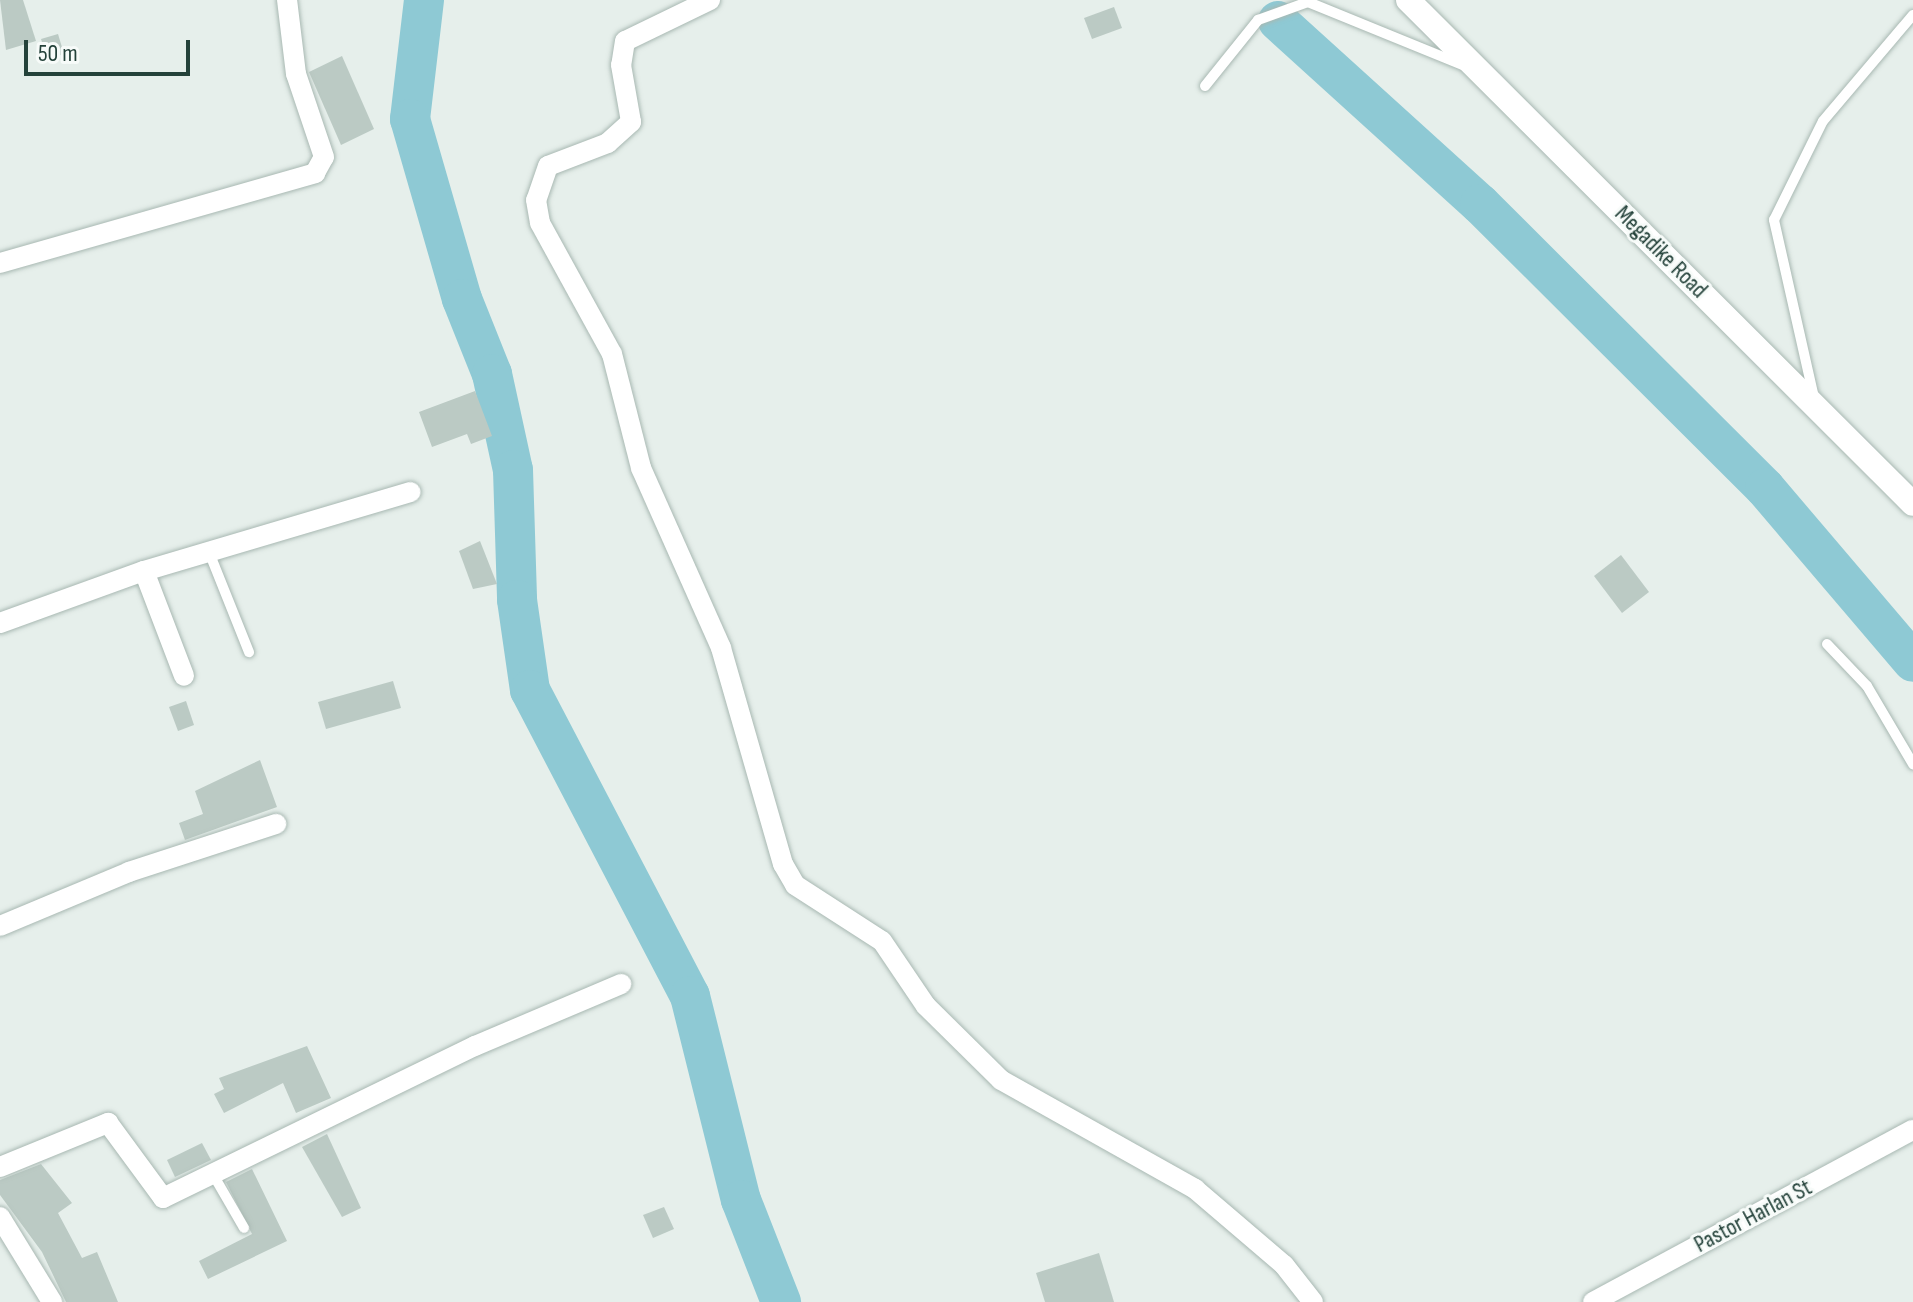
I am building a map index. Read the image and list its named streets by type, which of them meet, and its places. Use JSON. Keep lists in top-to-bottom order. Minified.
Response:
{"streets":{"main road":["Megadike Road"],"street":["Pastor Harlan St"]},"scale_bar":"50 m"}
